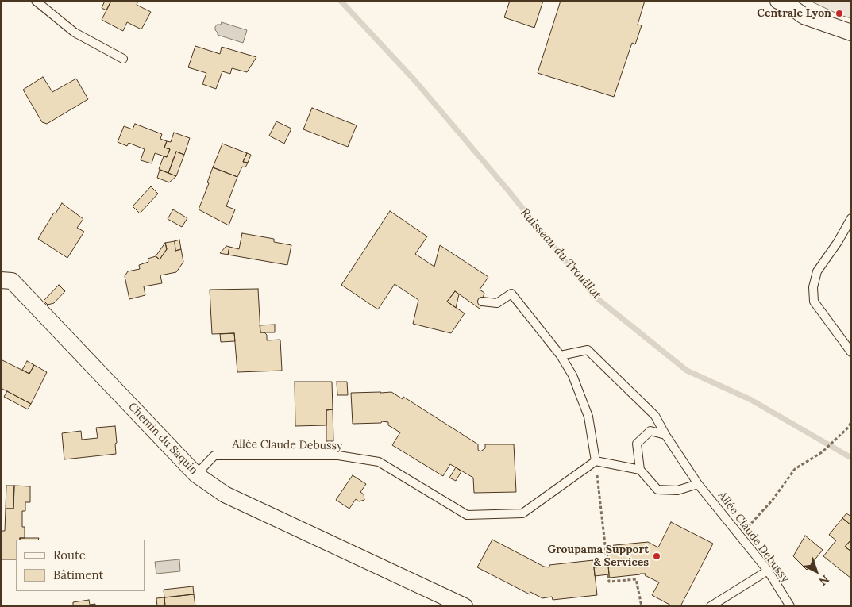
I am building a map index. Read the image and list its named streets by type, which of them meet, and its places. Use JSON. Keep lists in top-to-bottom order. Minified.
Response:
{"streets":{"street":["Chemin du Saquin"],"lane":["Allée Claude Debussy"]},"crossings":[["Chemin du Saquin","Allée Claude Debussy"]],"water":["Ruisseau du Trouillat"],"places":["Centrale Lyon","Groupama Support & Services"],"legend":["Route","Bâtiment"],"north":"bottom right"}
